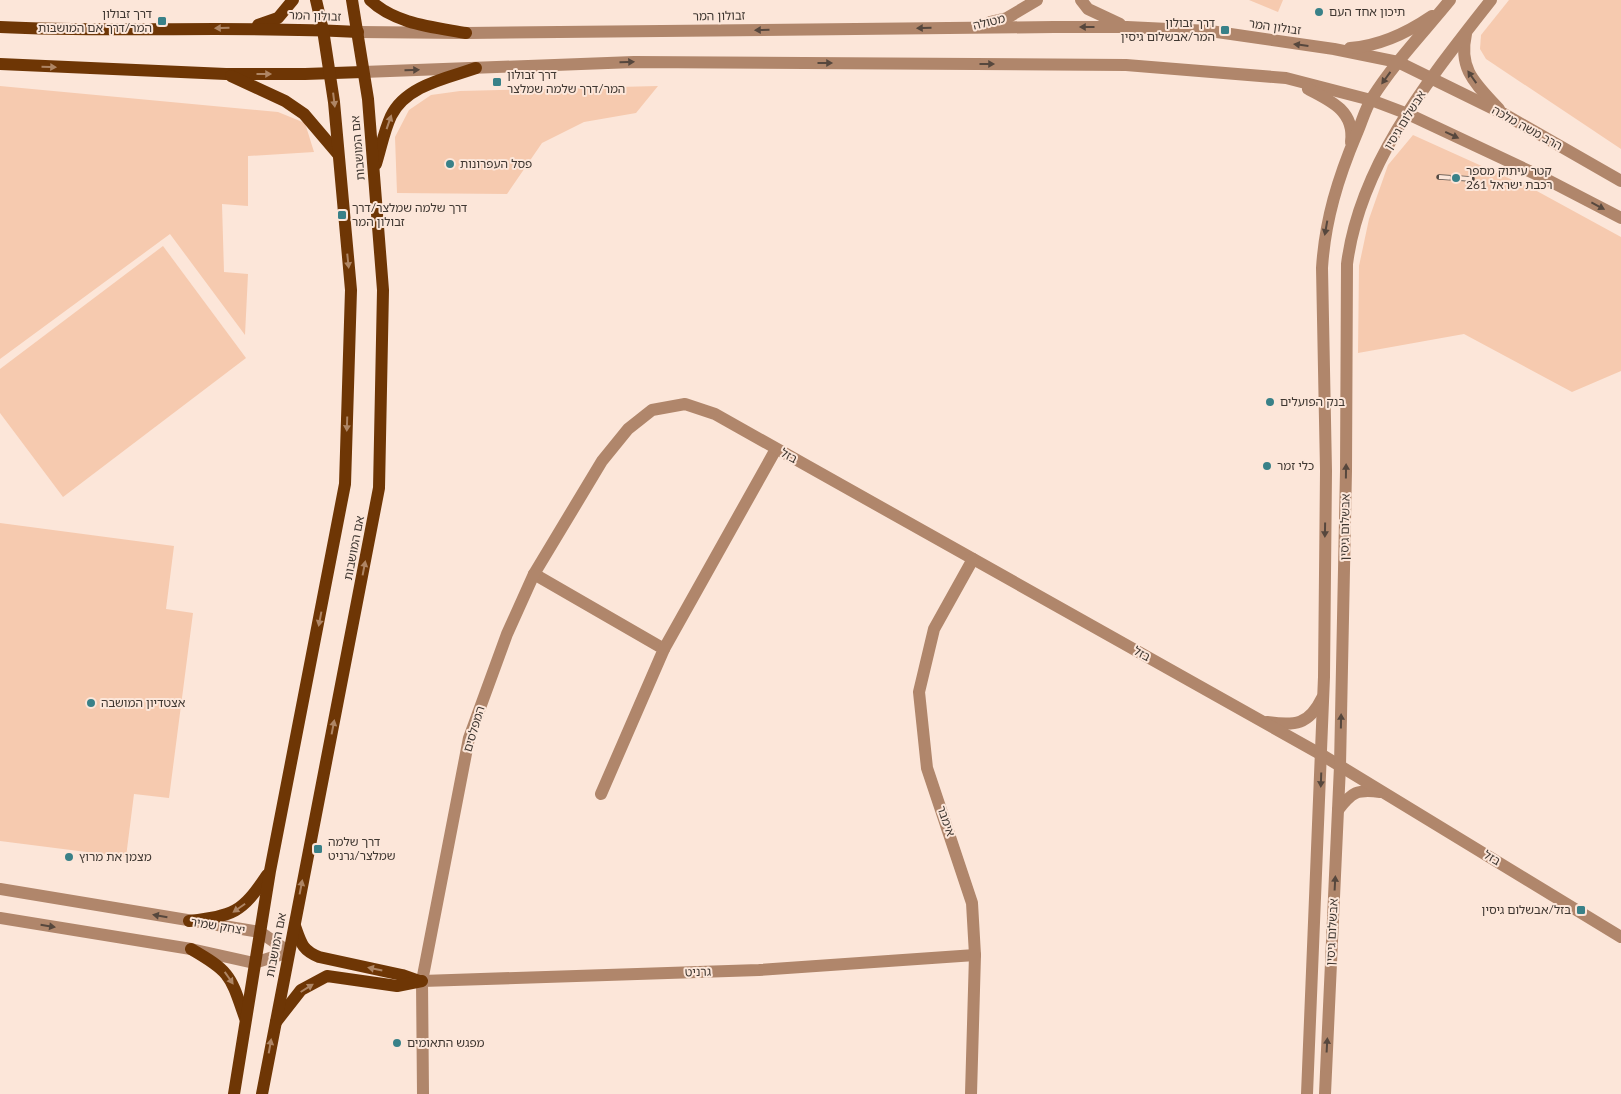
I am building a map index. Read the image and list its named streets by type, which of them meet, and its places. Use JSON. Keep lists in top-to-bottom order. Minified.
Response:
{"streets":{"main road":["זבולון המר","אם המושבות"],"street":["מטולה","אבשלום גיסין","הרב משה מלכה","בזל","המפלסים","אימבר","יצחק שמיר","גרניט"]},"crossings":[["זבולון המר","מטולה"],["זבולון המר","אבשלום גיסין"],["זבולון המר","הרב משה מלכה"],["זבולון המר","אם המושבות"],["אבשלום גיסין","הרב משה מלכה"],["אבשלום גיסין","בזל"],["אם המושבות","יצחק שמיר"],["בזל","המפלסים"],["בזל","אימבר"],["המפלסים","גרניט"],["אימבר","גרניט"]],"one_way":["זבולון המר"],"places":{"other":["תיכון אחד העם","פסל העפרונות","קטר עיתוק מספר 261 רכבת ישראל","בנק הפועלים","כלי זמר","אצטדיון המושבה","מצמן את מרוץ","מפגש התאומים"],"transit":["דרך זבולון המר/דרך אם המושבות","דרך זבולון המר/אבשלום גיסין","דרך זבולון המר/דרך שלמה שמלצר","דרך שלמה שמלצר/דרך זבולון המר","דרך שלמה שמלצר/גרניט","בזל/אבשלום גיסין"]}}
